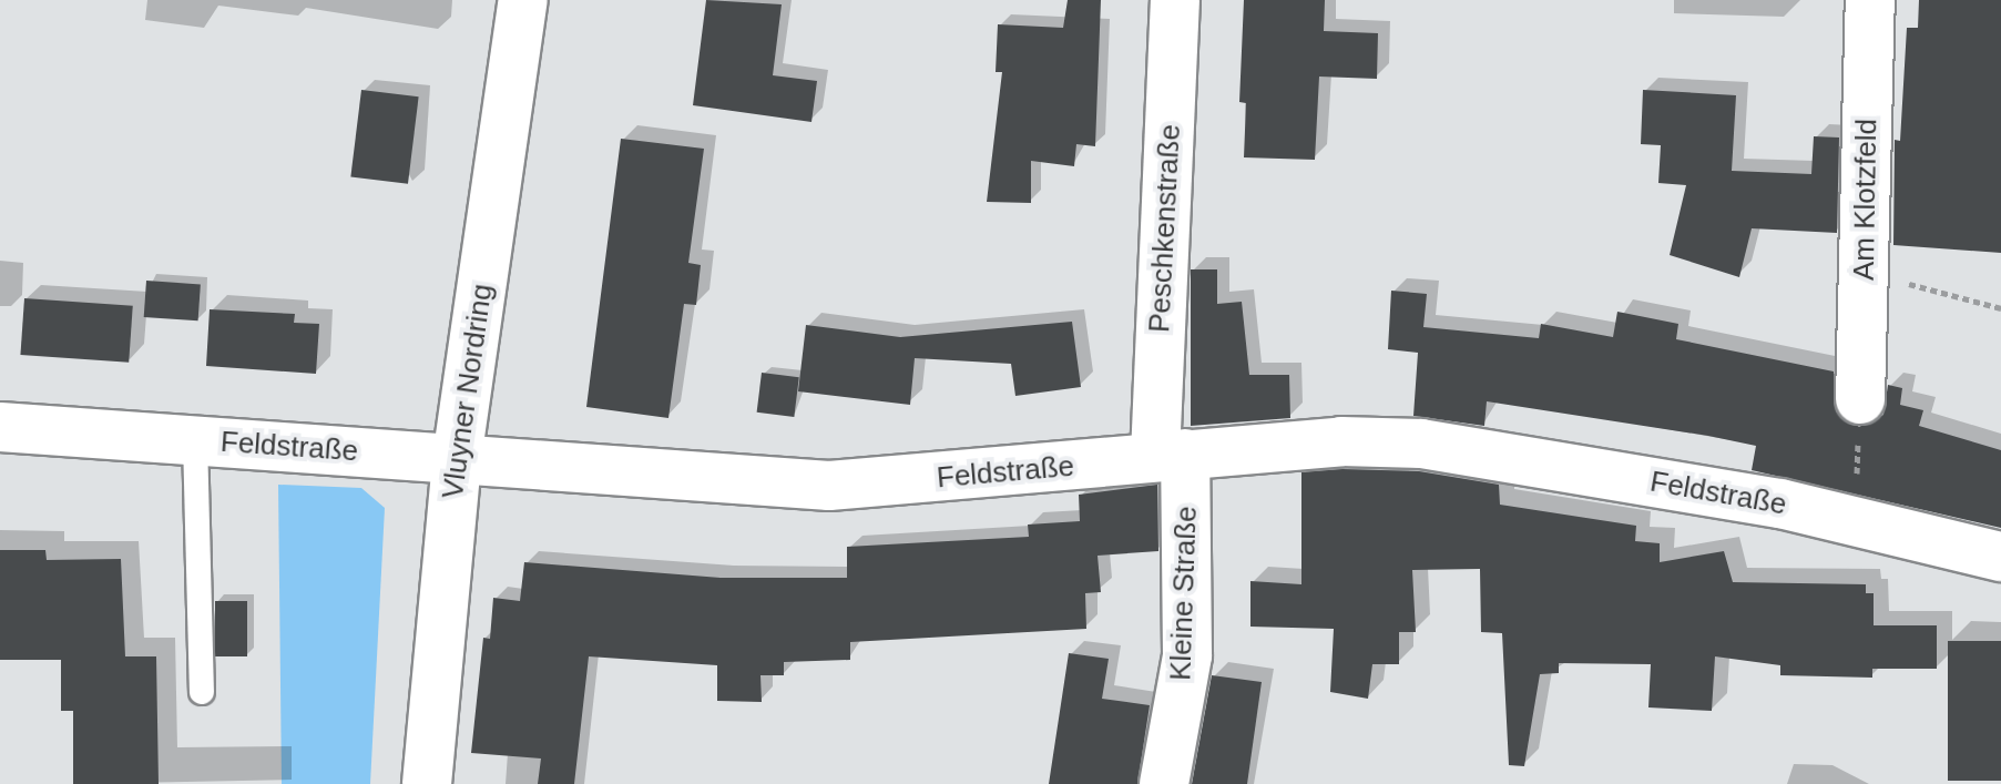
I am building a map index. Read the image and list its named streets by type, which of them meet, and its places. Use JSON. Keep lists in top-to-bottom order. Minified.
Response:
{"streets":{"street":["Am Klotzfeld","Peschkenstraße","Vluyner Nordring","Feldstraße","Kleine Straße"]},"crossings":[["Peschkenstraße","Feldstraße"],["Peschkenstraße","Kleine Straße"],["Vluyner Nordring","Feldstraße"],["Feldstraße","Kleine Straße"]]}
